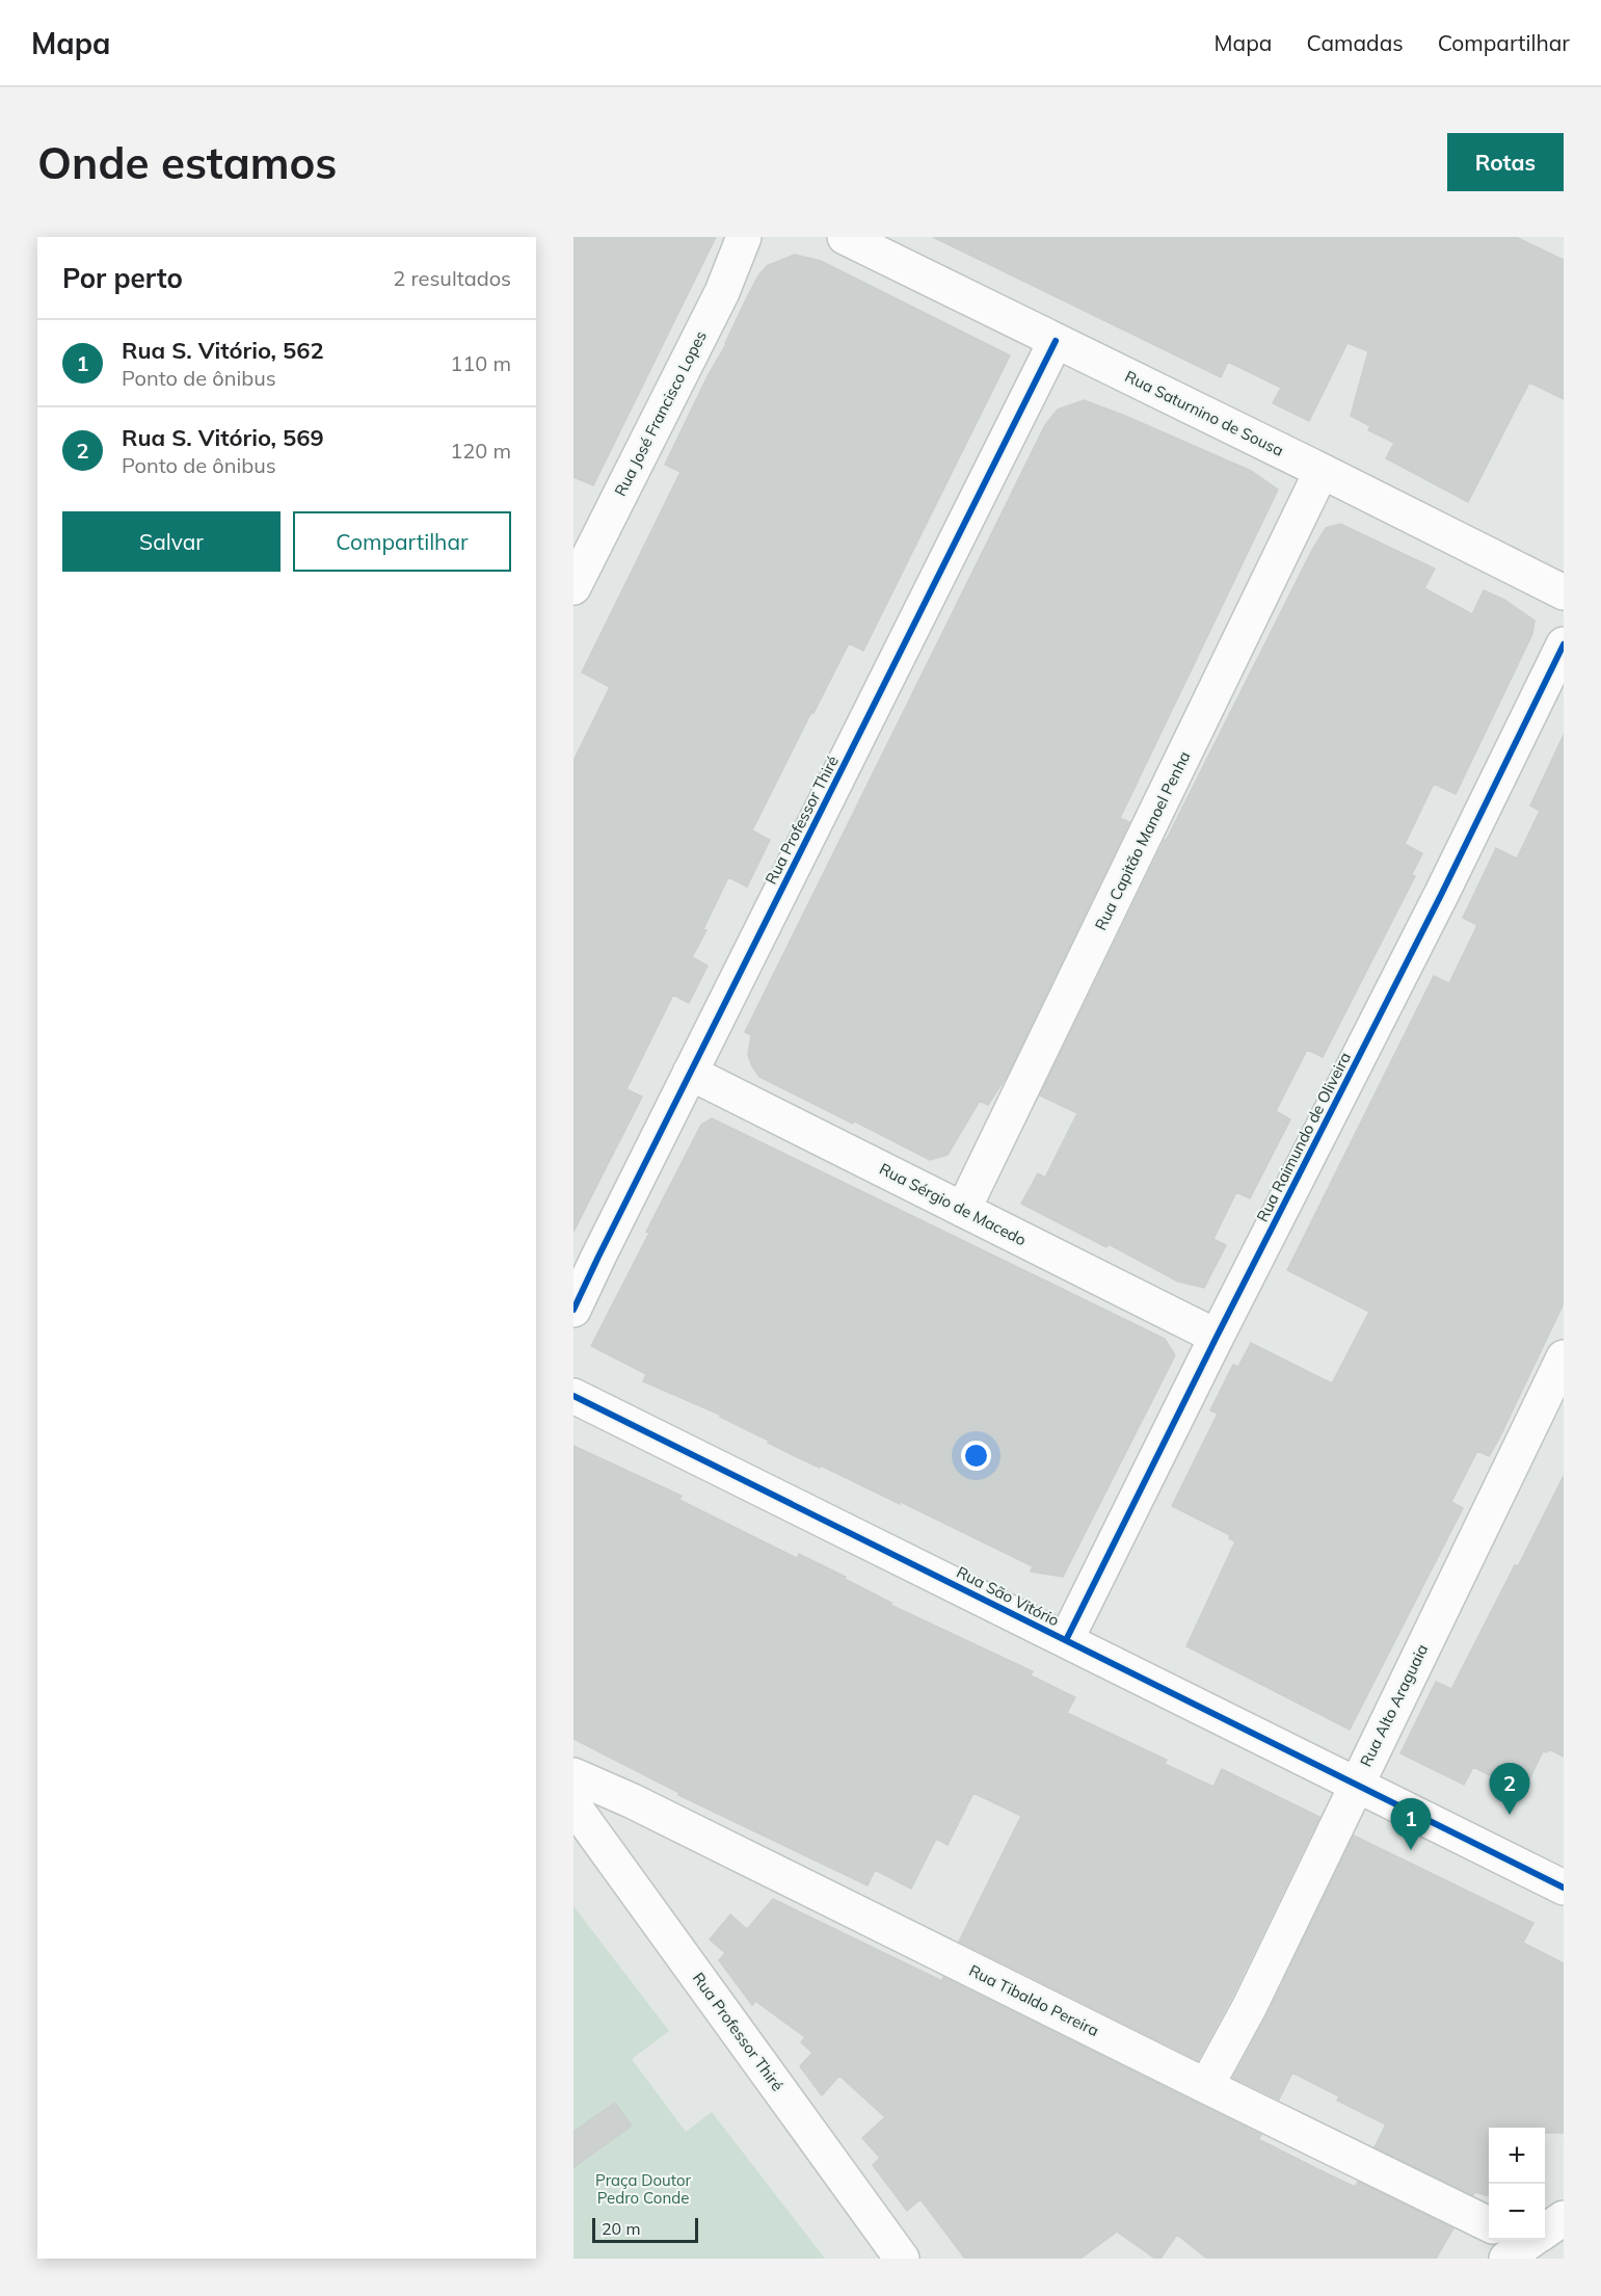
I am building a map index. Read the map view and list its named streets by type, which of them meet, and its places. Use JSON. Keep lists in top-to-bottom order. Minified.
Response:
{"streets":{"street":["Rua José Francisco Lopes","Rua Saturnino de Sousa","Rua Professor Thiré","Rua Capitão Manoel Penha","Rua Raimundo de Oliveira","Rua Sérgio de Macedo","Rua São Vitório","Rua Alto Araguaia","Rua Tibaldo Pereira"]},"crossings":[["Rua Saturnino de Sousa","Rua Professor Thiré"],["Rua Saturnino de Sousa","Rua Capitão Manoel Penha"],["Rua Professor Thiré","Rua Sérgio de Macedo"],["Rua Capitão Manoel Penha","Rua Sérgio de Macedo"],["Rua Raimundo de Oliveira","Rua Sérgio de Macedo"],["Rua Raimundo de Oliveira","Rua São Vitório"],["Rua São Vitório","Rua Alto Araguaia"],["Rua Alto Araguaia","Rua Tibaldo Pereira"]],"parks":["Praça Doutor Pedro Conde"],"scale_bar":"20 m","page":{"header":"Mapa","nav":["Mapa","Camadas","Compartilhar"],"buttons":["Rotas",["Salvar","Compartilhar"]],"title":"Onde estamos","heading":["Por perto","2 resultados"],"list":[{"mark":"1","name":"Rua S. Vitório, 562","note":"Ponto de ônibus","value":"110 m"},{"mark":"2","name":"Rua S. Vitório, 569","note":"Ponto de ônibus","value":"120 m"}],"pins":["2","1"],"map_buttons":["+","−"],"scale":"20 m"}}
